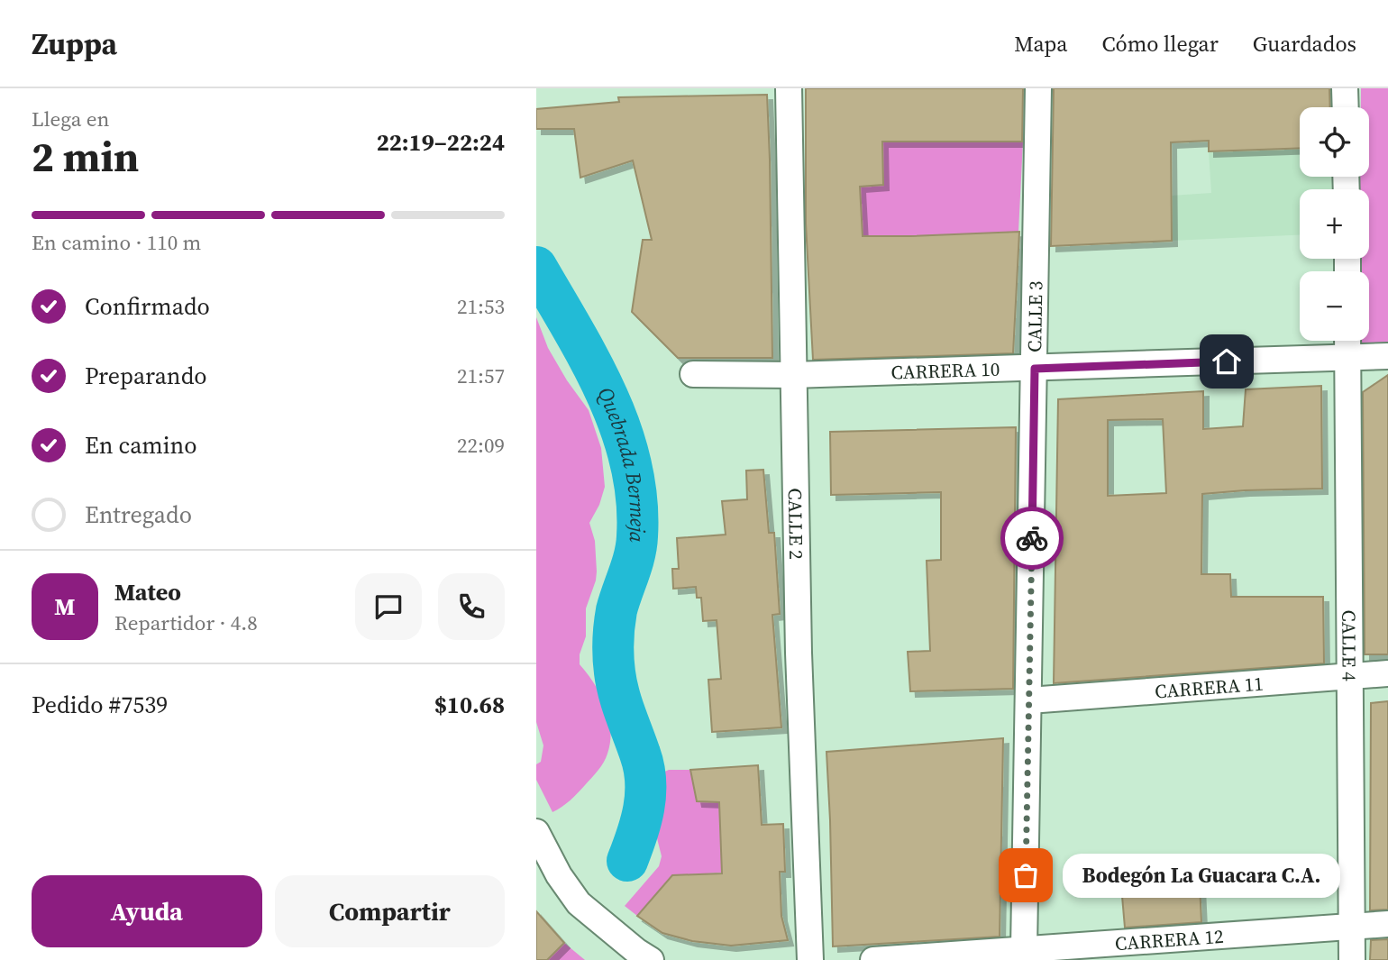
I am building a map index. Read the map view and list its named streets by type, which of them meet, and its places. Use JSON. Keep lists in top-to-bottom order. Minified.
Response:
{"streets":{"street":["CALLE 3","CARRERA 10","CALLE 2","CALLE 4","CARRERA 11","CARRERA 12"]},"crossings":[["CALLE 3","CARRERA 10"],["CALLE 3","CARRERA 11"],["CALLE 3","CARRERA 12"],["CARRERA 10","CALLE 2"],["CARRERA 10","CALLE 4"],["CALLE 4","CARRERA 11"],["CALLE 4","CARRERA 12"]],"water":["Quebrada Bermeja"],"places":["Bodegón La Guacara C.A."],"page":{"header":"Zuppa","nav":["Mapa","Cómo llegar","Guardados"],"heading":["2 min","Llega en","22:19–22:24"],"panel":["Mateo","Repartidor · 4.8","Pedido #7539","$10.68"],"map_buttons":["+","−"],"bar":"En camino · 110 m","list":[["Confirmado","21:53"],["Preparando","21:57"],["En camino","22:09"],"Entregado"],"round":"M","bubble":"Bodegón La Guacara C.A.","buttons":["Ayuda","Compartir"]}}
